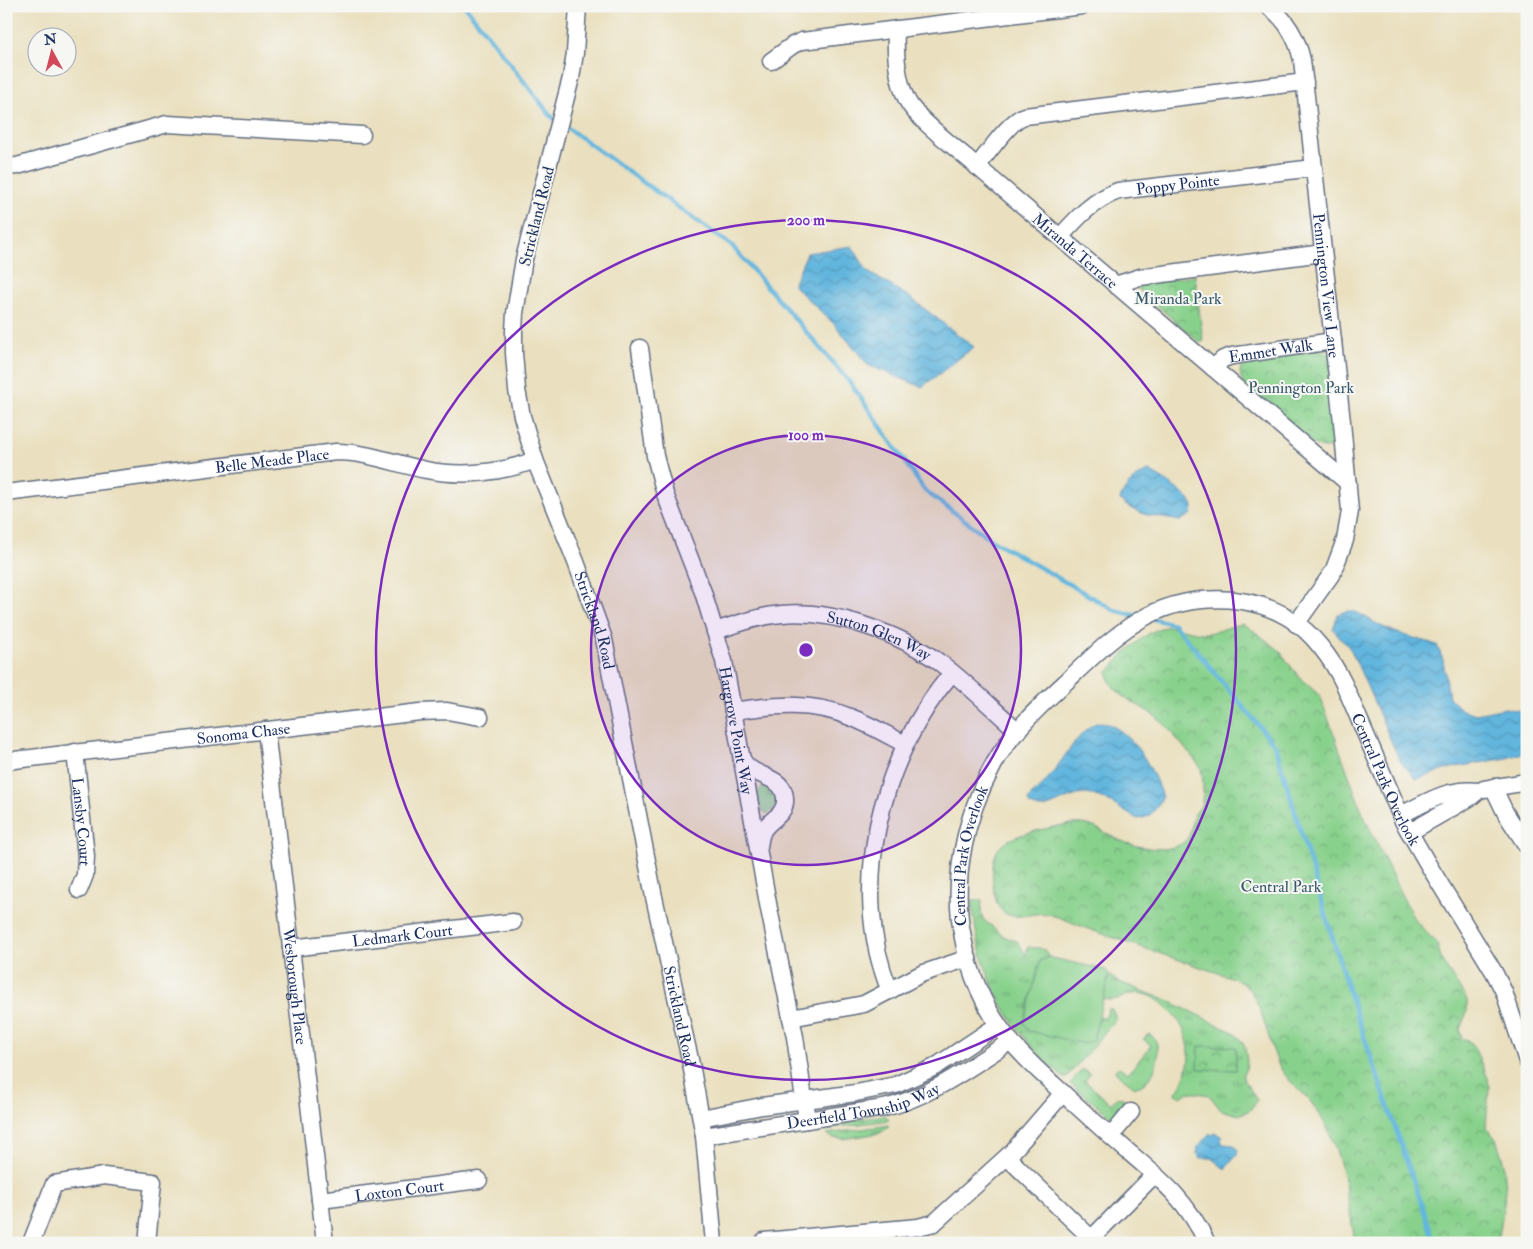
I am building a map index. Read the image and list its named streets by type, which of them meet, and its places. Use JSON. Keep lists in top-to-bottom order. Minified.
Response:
{"streets":{"street":["Poppy Pointe","Strickland Road","Miranda Terrace","Pennington View Lane","Emmet Walk","Belle Meade Place","Sutton Glen Way","Hargrove Point Way","Sonoma Chase","Central Park Overlook","Lansby Court","Ledmark Court","Wesborough Place","Deerfield Township Way","Loxton Court"]},"crossings":[["Poppy Pointe","Miranda Terrace"],["Poppy Pointe","Pennington View Lane"],["Strickland Road","Belle Meade Place"],["Strickland Road","Deerfield Township Way"],["Miranda Terrace","Pennington View Lane"],["Miranda Terrace","Emmet Walk"],["Pennington View Lane","Emmet Walk"],["Pennington View Lane","Central Park Overlook"],["Sutton Glen Way","Hargrove Point Way"],["Sutton Glen Way","Central Park Overlook"],["Hargrove Point Way","Deerfield Township Way"],["Sonoma Chase","Lansby Court"],["Sonoma Chase","Wesborough Place"],["Central Park Overlook","Deerfield Township Way"],["Ledmark Court","Wesborough Place"],["Wesborough Place","Loxton Court"]],"parks":["Miranda Park","Pennington Park","Central Park"],"north":"top","rings":["200 m","100 m"]}
